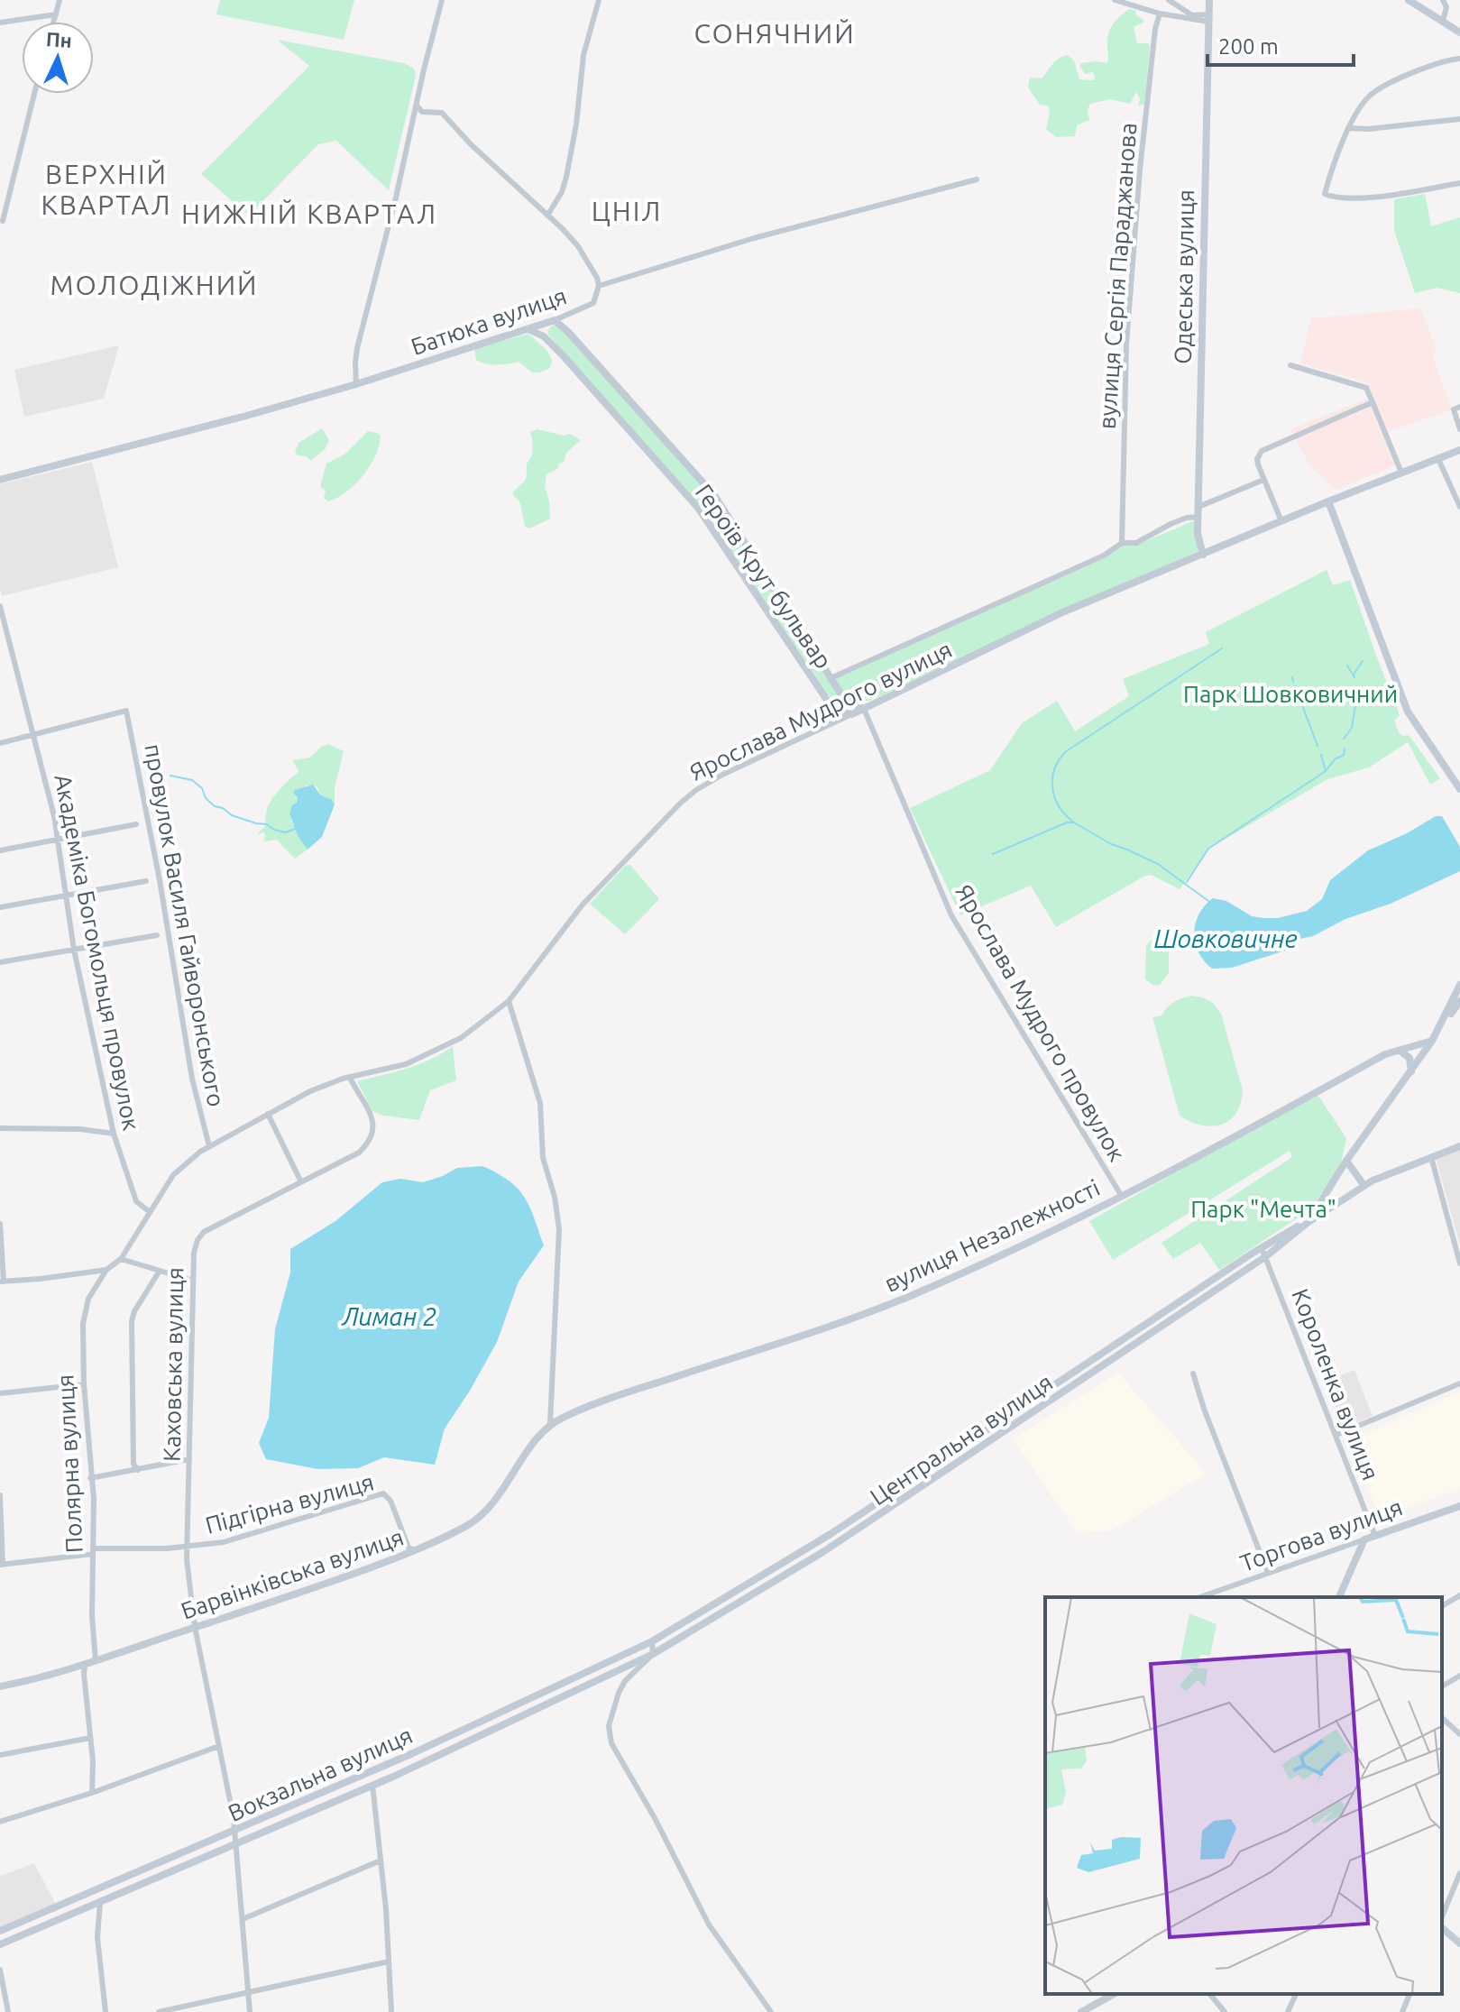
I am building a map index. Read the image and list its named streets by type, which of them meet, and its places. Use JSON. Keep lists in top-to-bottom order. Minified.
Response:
{"streets":{"street":["вулиця Сергія Параджанова","Одеська вулиця","Батюка вулиця","Героїв Крут бульвар","Ярослава Мудрого вулиця","провулок Василя Гайворонського","Академіка Богомольця провулок","Ярослава Мудрого провулок","вулиця Незалежності","Каховська вулиця","Короленка вулиця","Центральна вулиця","Полярна вулиця","Підгірна вулиця","Торгова вулиця","Барвінківська вулиця","Вокзальна вулиця"]},"crossings":[["Одеська вулиця","Ярослава Мудрого вулиця"],["Батюка вулиця","Героїв Крут бульвар"],["Героїв Крут бульвар","Ярослава Мудрого вулиця"],["Героїв Крут бульвар","Ярослава Мудрого провулок"],["Ярослава Мудрого вулиця","провулок Василя Гайворонського"],["Ярослава Мудрого вулиця","Академіка Богомольця провулок"],["Ярослава Мудрого вулиця","Ярослава Мудрого провулок"],["Ярослава Мудрого вулиця","Каховська вулиця"],["Ярослава Мудрого вулиця","Полярна вулиця"],["провулок Василя Гайворонського","Академіка Богомольця провулок"],["Ярослава Мудрого провулок","вулиця Незалежності"],["вулиця Незалежності","Барвінківська вулиця"],["Каховська вулиця","Підгірна вулиця"],["Каховська вулиця","Барвінківська вулиця"],["Каховська вулиця","Вокзальна вулиця"],["Короленка вулиця","Центральна вулиця"],["Короленка вулиця","Торгова вулиця"],["Центральна вулиця","Вокзальна вулиця"],["Полярна вулиця","Підгірна вулиця"],["Полярна вулиця","Барвінківська вулиця"],["Підгірна вулиця","Барвінківська вулиця"]],"districts":["СОНЯЧНИЙ","ВЕРХНІЙ КВАРТАЛ","ЦНІЛ","НИЖНІЙ КВАРТАЛ","МОЛОДІЖНИЙ"],"water":["Шовковичне","Лиман 2"],"parks":["Парк Шовковичний","Парк \"Мечта\""],"scale_bar":"200 m","north":"top"}
